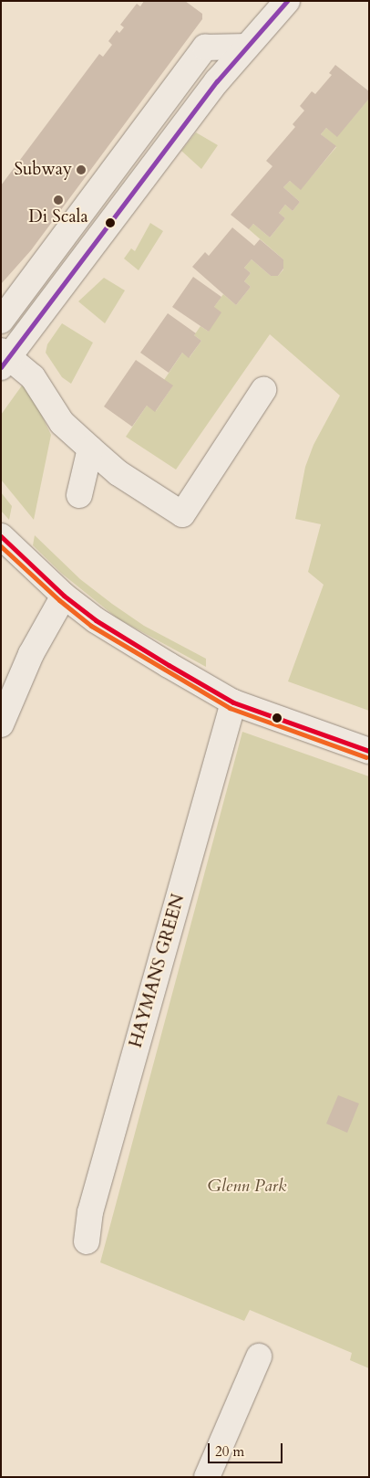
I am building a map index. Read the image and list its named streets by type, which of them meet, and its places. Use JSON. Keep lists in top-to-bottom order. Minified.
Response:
{"streets":{"street":["HAYMANS GREEN"]},"parks":["Glenn Park"],"places":["Subway","Di Scala"],"scale_bar":"20 m"}
